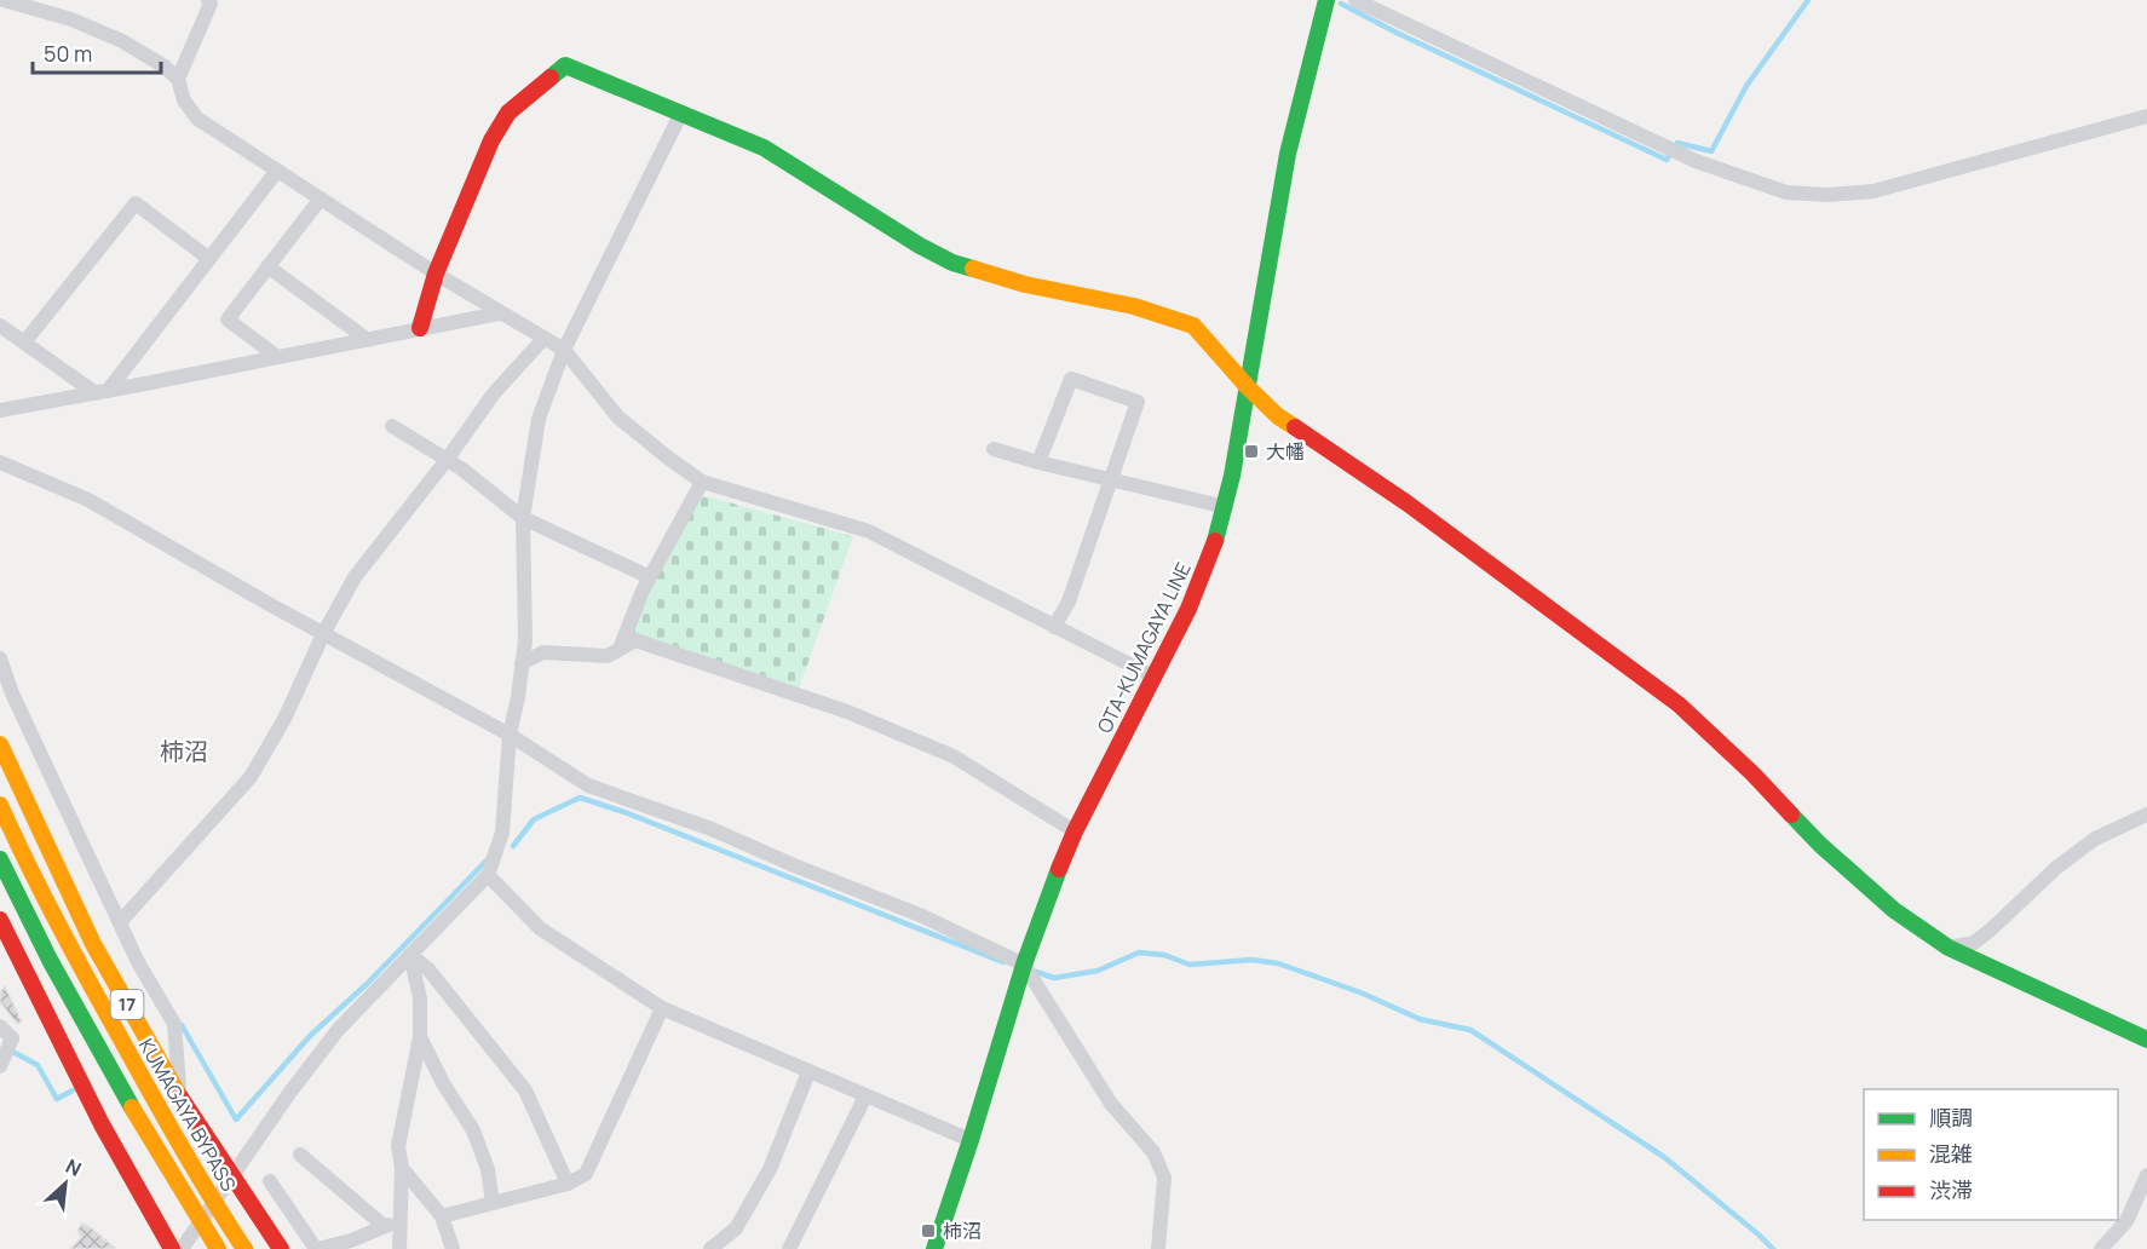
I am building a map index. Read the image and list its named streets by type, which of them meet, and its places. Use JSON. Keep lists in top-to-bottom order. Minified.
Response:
{"streets":{"main road":["OTA-KUMAGAYA LINE","17","KUMAGAYA BYPASS"]},"districts":["柿沼"],"places":{"transit":["大幡","柿沼"]},"legend":["順調","混雑","渋滞"],"scale_bar":"50 m","north":"top right"}
